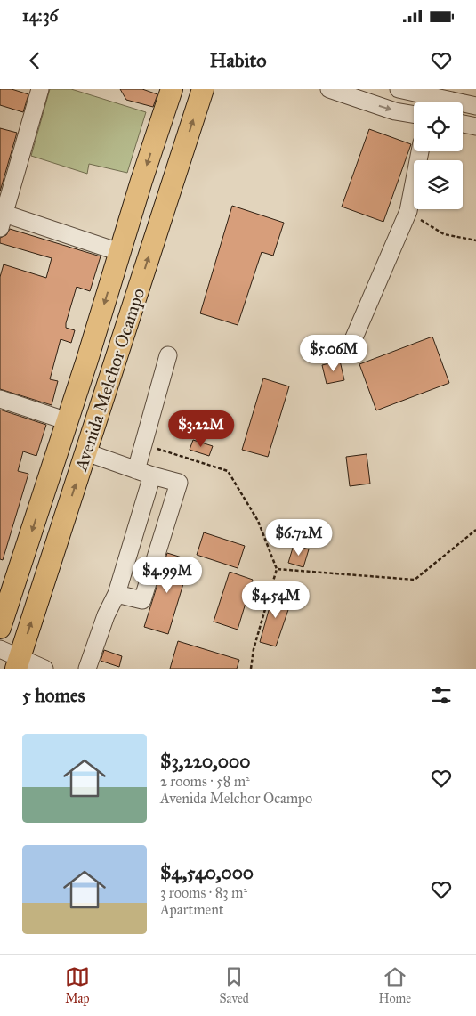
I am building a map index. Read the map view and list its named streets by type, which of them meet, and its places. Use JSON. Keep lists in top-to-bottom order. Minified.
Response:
{"streets":{"main road":["Avenida Melchor Ocampo"]},"page":{"status":"14:36","header":"Habito","price":["$5.06M","$3.22M","$6.72M","$4.99M","$4.54M"],"heading":"5 homes","list":[{"name":"$3,220,000","note":"2 rooms · 58 m² · Avenida Melchor Ocampo"},{"name":"$4,540,000","note":"3 rooms · 83 m² · Apartment"}],"tabs":["Map","Saved","Home"]}}
